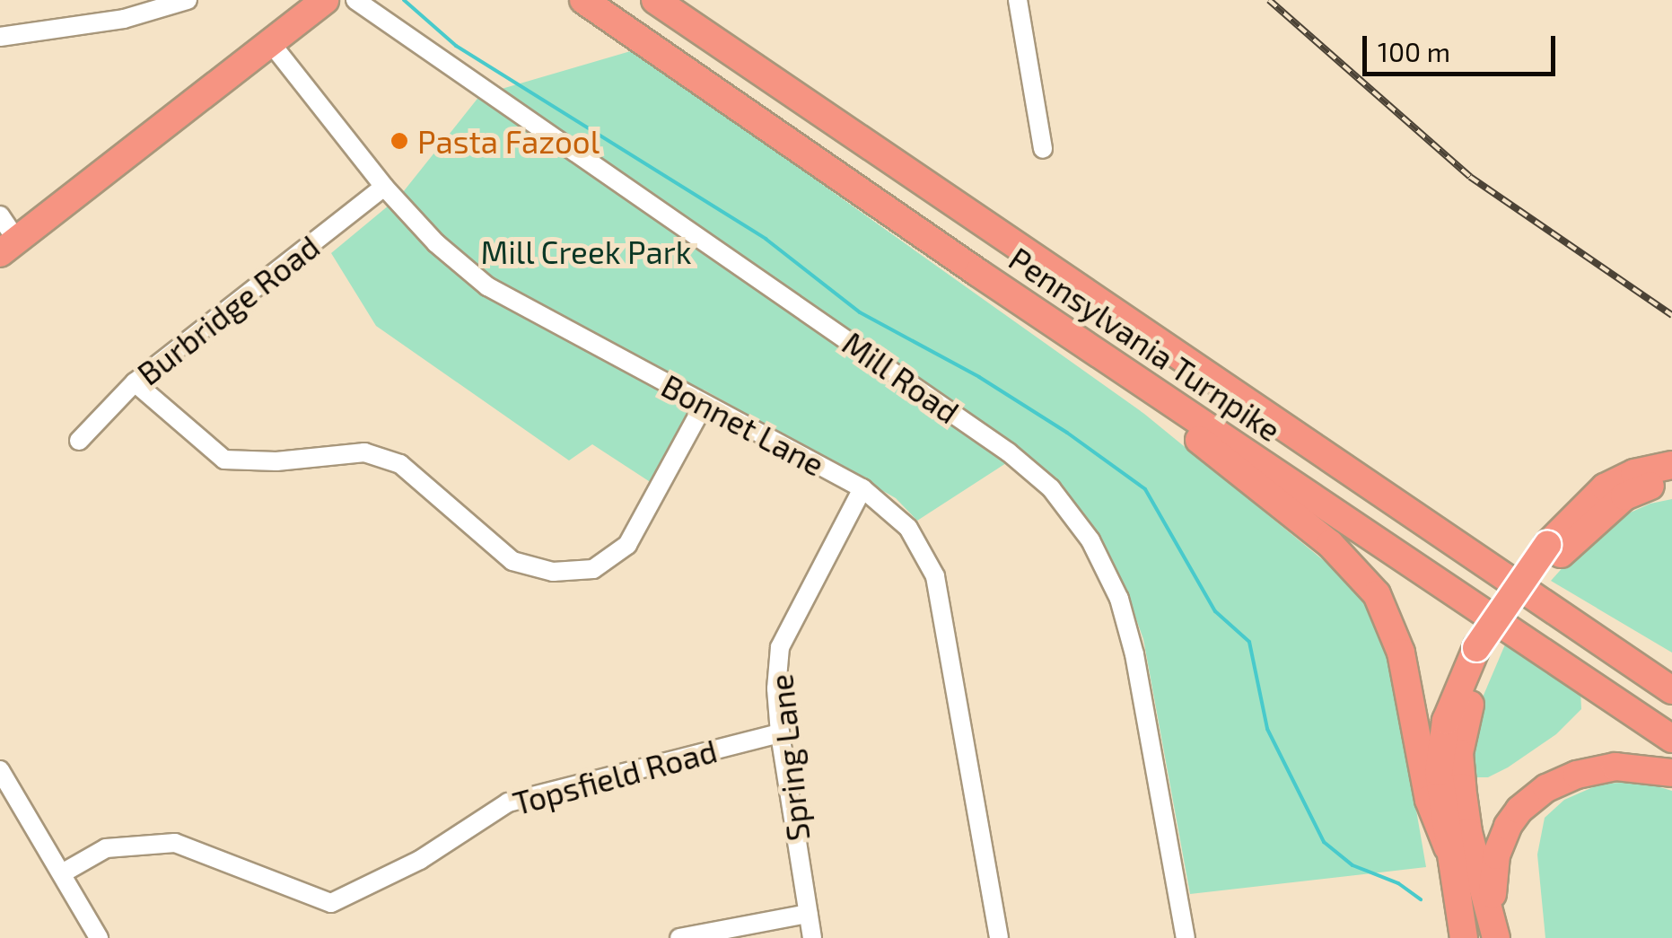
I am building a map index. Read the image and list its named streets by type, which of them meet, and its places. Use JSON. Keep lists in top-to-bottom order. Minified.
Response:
{"streets":{"highway":["Pennsylvania Turnpike"],"street":["Burbridge Road","Mill Road","Bonnet Lane","Spring Lane","Topsfield Road"]},"crossings":[["Burbridge Road","Bonnet Lane"],["Bonnet Lane","Spring Lane"],["Spring Lane","Topsfield Road"]],"parks":["Mill Creek Park"],"places":["Pasta Fazool"],"scale_bar":"100 m"}
